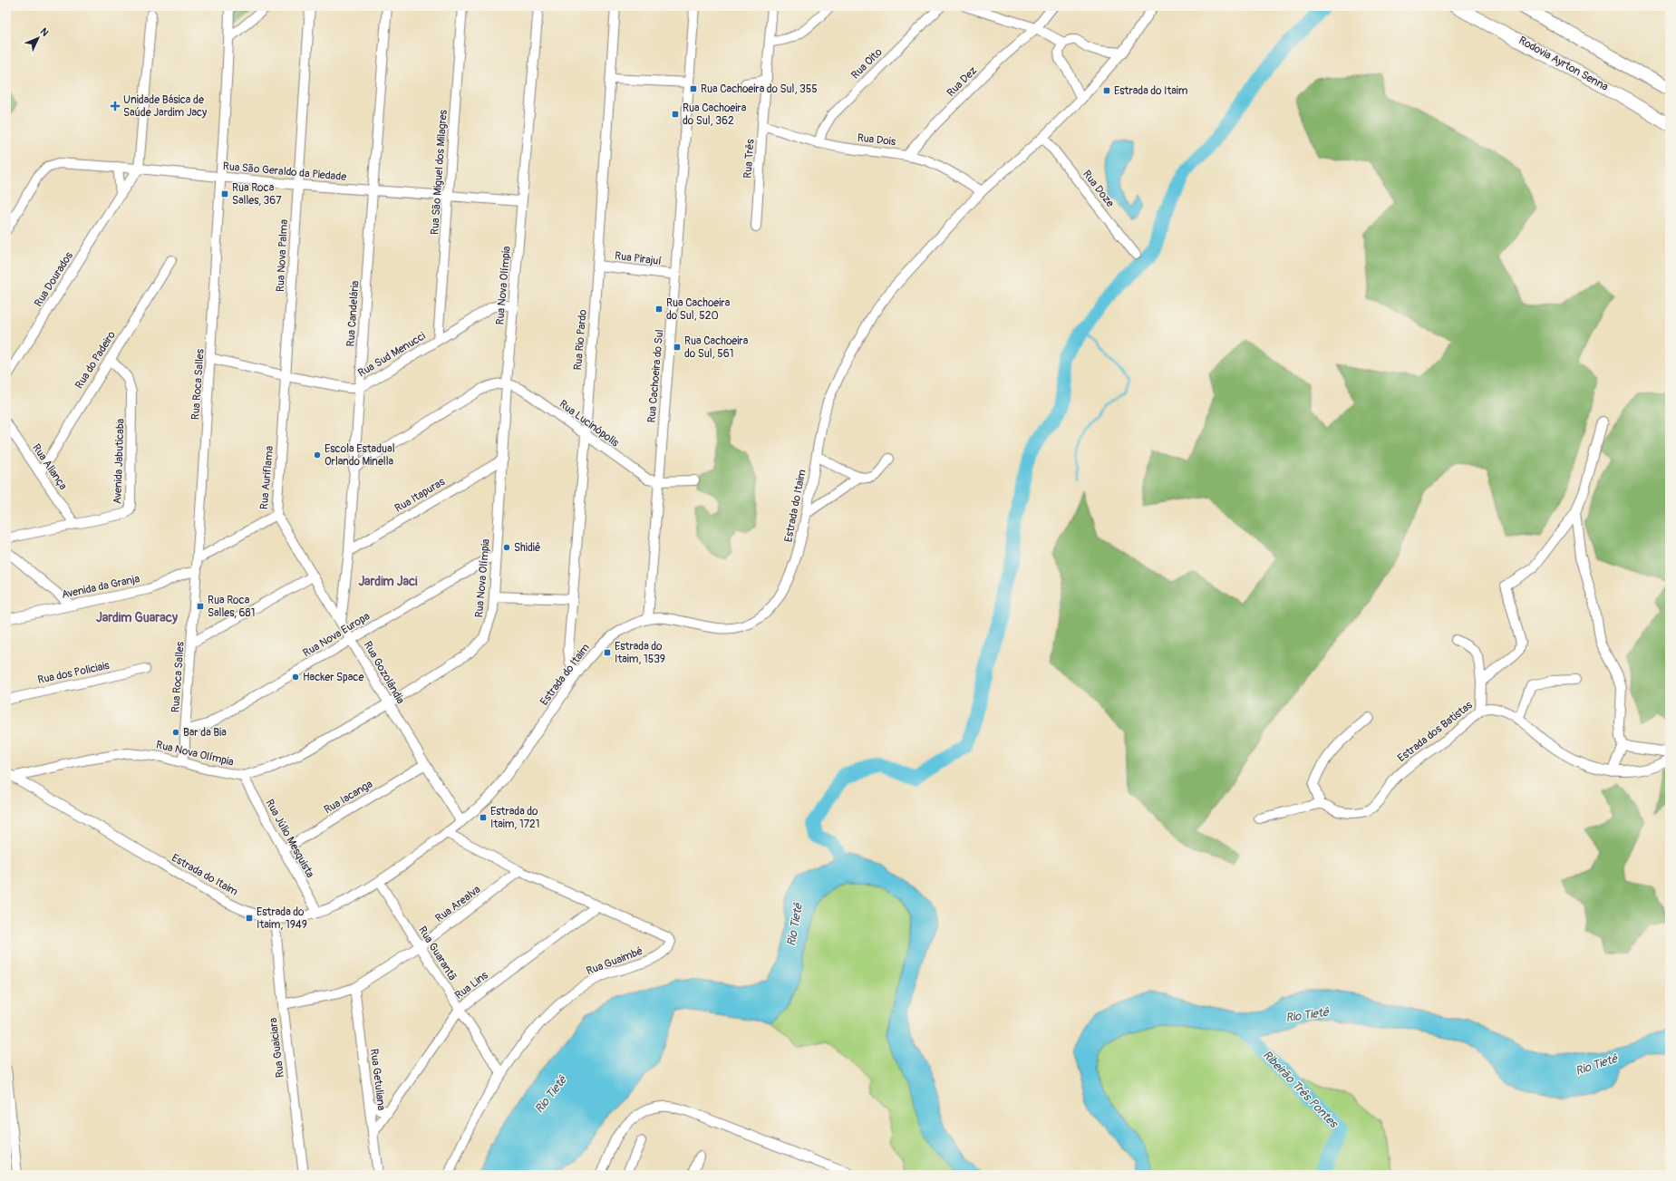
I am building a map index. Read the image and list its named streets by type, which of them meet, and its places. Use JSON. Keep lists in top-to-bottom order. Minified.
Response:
{"streets":{"highway":["Rodovia Ayrton Senna"],"street":["Rua Oito","Rua Dez","Rua Dois","Rua Três","Rua São Geraldo da Piedade","Rua São Miguel dos Milagres","Rua Doze","Rua Nova Palma","Rua Pirajuí","Rua Dourados","Rua Nova Olímpia","Rua Candelária","Rua Rio Pardo","Rua Sud Menucci","Rua do Padeiro","Rua Cachoeira do Sul","Rua Roca Salles","Rua Lucinópolis","Avenida Jabuticaba","Rua Aliança","Rua Auriflama","Rua Itapuras","Estrada do Itaim","Avenida da Granja","Rua Nova Europa","Rua dos Policiais","Rua Gozolândia","Estrada dos Batistas","Rua Iacanga","Rua Júlio Mesquista","Rua Arealva","Rua Guarantã","Rua Guaimbé","Rua Lins","Rua Guaiciara","Rua Getuliana"]},"crossings":[["Rua Oito","Rua Dois"],["Rua Dez","Rua Dois"],["Rua Dois","Rua Três"],["Rua Dois","Estrada do Itaim"],["Rua São Geraldo da Piedade","Rua São Miguel dos Milagres"],["Rua São Geraldo da Piedade","Rua Nova Palma"],["Rua São Geraldo da Piedade","Rua Dourados"],["Rua São Geraldo da Piedade","Rua Nova Olímpia"],["Rua São Geraldo da Piedade","Rua Candelária"],["Rua São Geraldo da Piedade","Rua Roca Salles"],["Rua São Miguel dos Milagres","Rua Sud Menucci"],["Rua Doze","Estrada do Itaim"],["Rua Nova Palma","Rua Sud Menucci"],["Rua Nova Palma","Rua Auriflama"],["Rua Pirajuí","Rua Rio Pardo"],["Rua Pirajuí","Rua Cachoeira do Sul"],["Rua Nova Olímpia","Rua Sud Menucci"],["Rua Nova Olímpia","Rua Roca Salles"],["Rua Nova Olímpia","Rua Lucinópolis"],["Rua Nova Olímpia","Rua Itapuras"],["Rua Nova Olímpia","Estrada do Itaim"],["Rua Nova Olímpia","Rua Nova Europa"],["Rua Nova Olímpia","Rua Gozolândia"],["Rua Nova Olímpia","Rua Júlio Mesquista"],["Rua Candelária","Rua Sud Menucci"],["Rua Candelária","Rua Itapuras"],["Rua Candelária","Rua Gozolândia"],["Rua Rio Pardo","Rua Lucinópolis"],["Rua Rio Pardo","Estrada do Itaim"],["Rua Sud Menucci","Rua Roca Salles"],["Rua Sud Menucci","Rua Auriflama"],["Rua do Padeiro","Avenida Jabuticaba"],["Rua do Padeiro","Rua Aliança"],["Rua Cachoeira do Sul","Rua Lucinópolis"],["Rua Cachoeira do Sul","Estrada do Itaim"],["Rua Roca Salles","Rua Auriflama"],["Rua Roca Salles","Avenida da Granja"],["Rua Roca Salles","Rua Nova Europa"],["Avenida Jabuticaba","Rua Aliança"],["Rua Auriflama","Rua Gozolândia"],["Estrada do Itaim","Rua Gozolândia"],["Estrada do Itaim","Rua Júlio Mesquista"],["Estrada do Itaim","Rua Guarantã"],["Estrada do Itaim","Rua Guaimbé"],["Estrada do Itaim","Rua Guaiciara"],["Rua Nova Europa","Rua Gozolândia"],["Rua Gozolândia","Rua Iacanga"],["Rua Iacanga","Rua Júlio Mesquista"],["Rua Arealva","Rua Guarantã"],["Rua Arealva","Rua Guaimbé"],["Rua Arealva","Rua Guaiciara"],["Rua Arealva","Rua Getuliana"],["Rua Guarantã","Rua Guaimbé"],["Rua Guarantã","Rua Lins"],["Rua Guaimbé","Rua Lins"],["Rua Lins","Rua Getuliana"]],"districts":["Jardim Jaci","Jardim Guaracy"],"water":["Rio Tietê","Ribeirão Três Pontes"],"places":{"transit":["Rua Cachoeira do Sul, 355","Estrada do Itaim","Rua Cachoeira do Sul, 362","Rua Roca Salles, 367","Rua Cachoeira do Sul, 520","Rua Cachoeira do Sul, 561","Rua Roca Salles, 681","Estrada do Itaim, 1539","Estrada do Itaim, 1721","Estrada do Itaim, 1949"],"health":["Unidade Básica de Saúde Jardim Jacy"],"other":["Escola Estadual Orlando Minella","Shidiê","Hacker Space","Bar da Bia"]},"north":"top right"}
